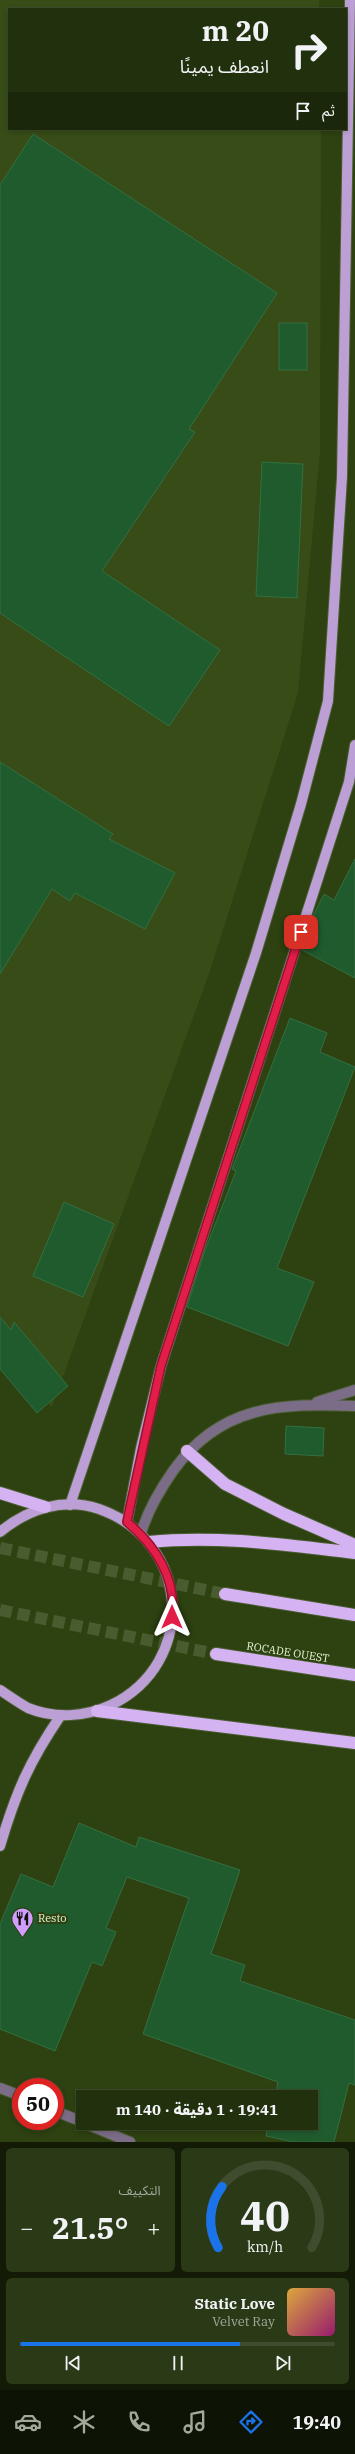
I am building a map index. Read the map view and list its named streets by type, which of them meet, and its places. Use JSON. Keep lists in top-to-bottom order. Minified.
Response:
{"streets":{"highway":["ROCADE OUEST"]},"places":{"restaurant":["Resto"]},"page":{"turn":["20 m","انعطف يمينًا"],"then":"ثم","limit":"50","trip":"19:41 · 1 دقيقة · 140 m","tile":"التكييف","heat":["−","21.5°","+"],"song":["Static Love","Velvet Ray"],"tabs":"19:40","gauge":["40","km/h"]}}
